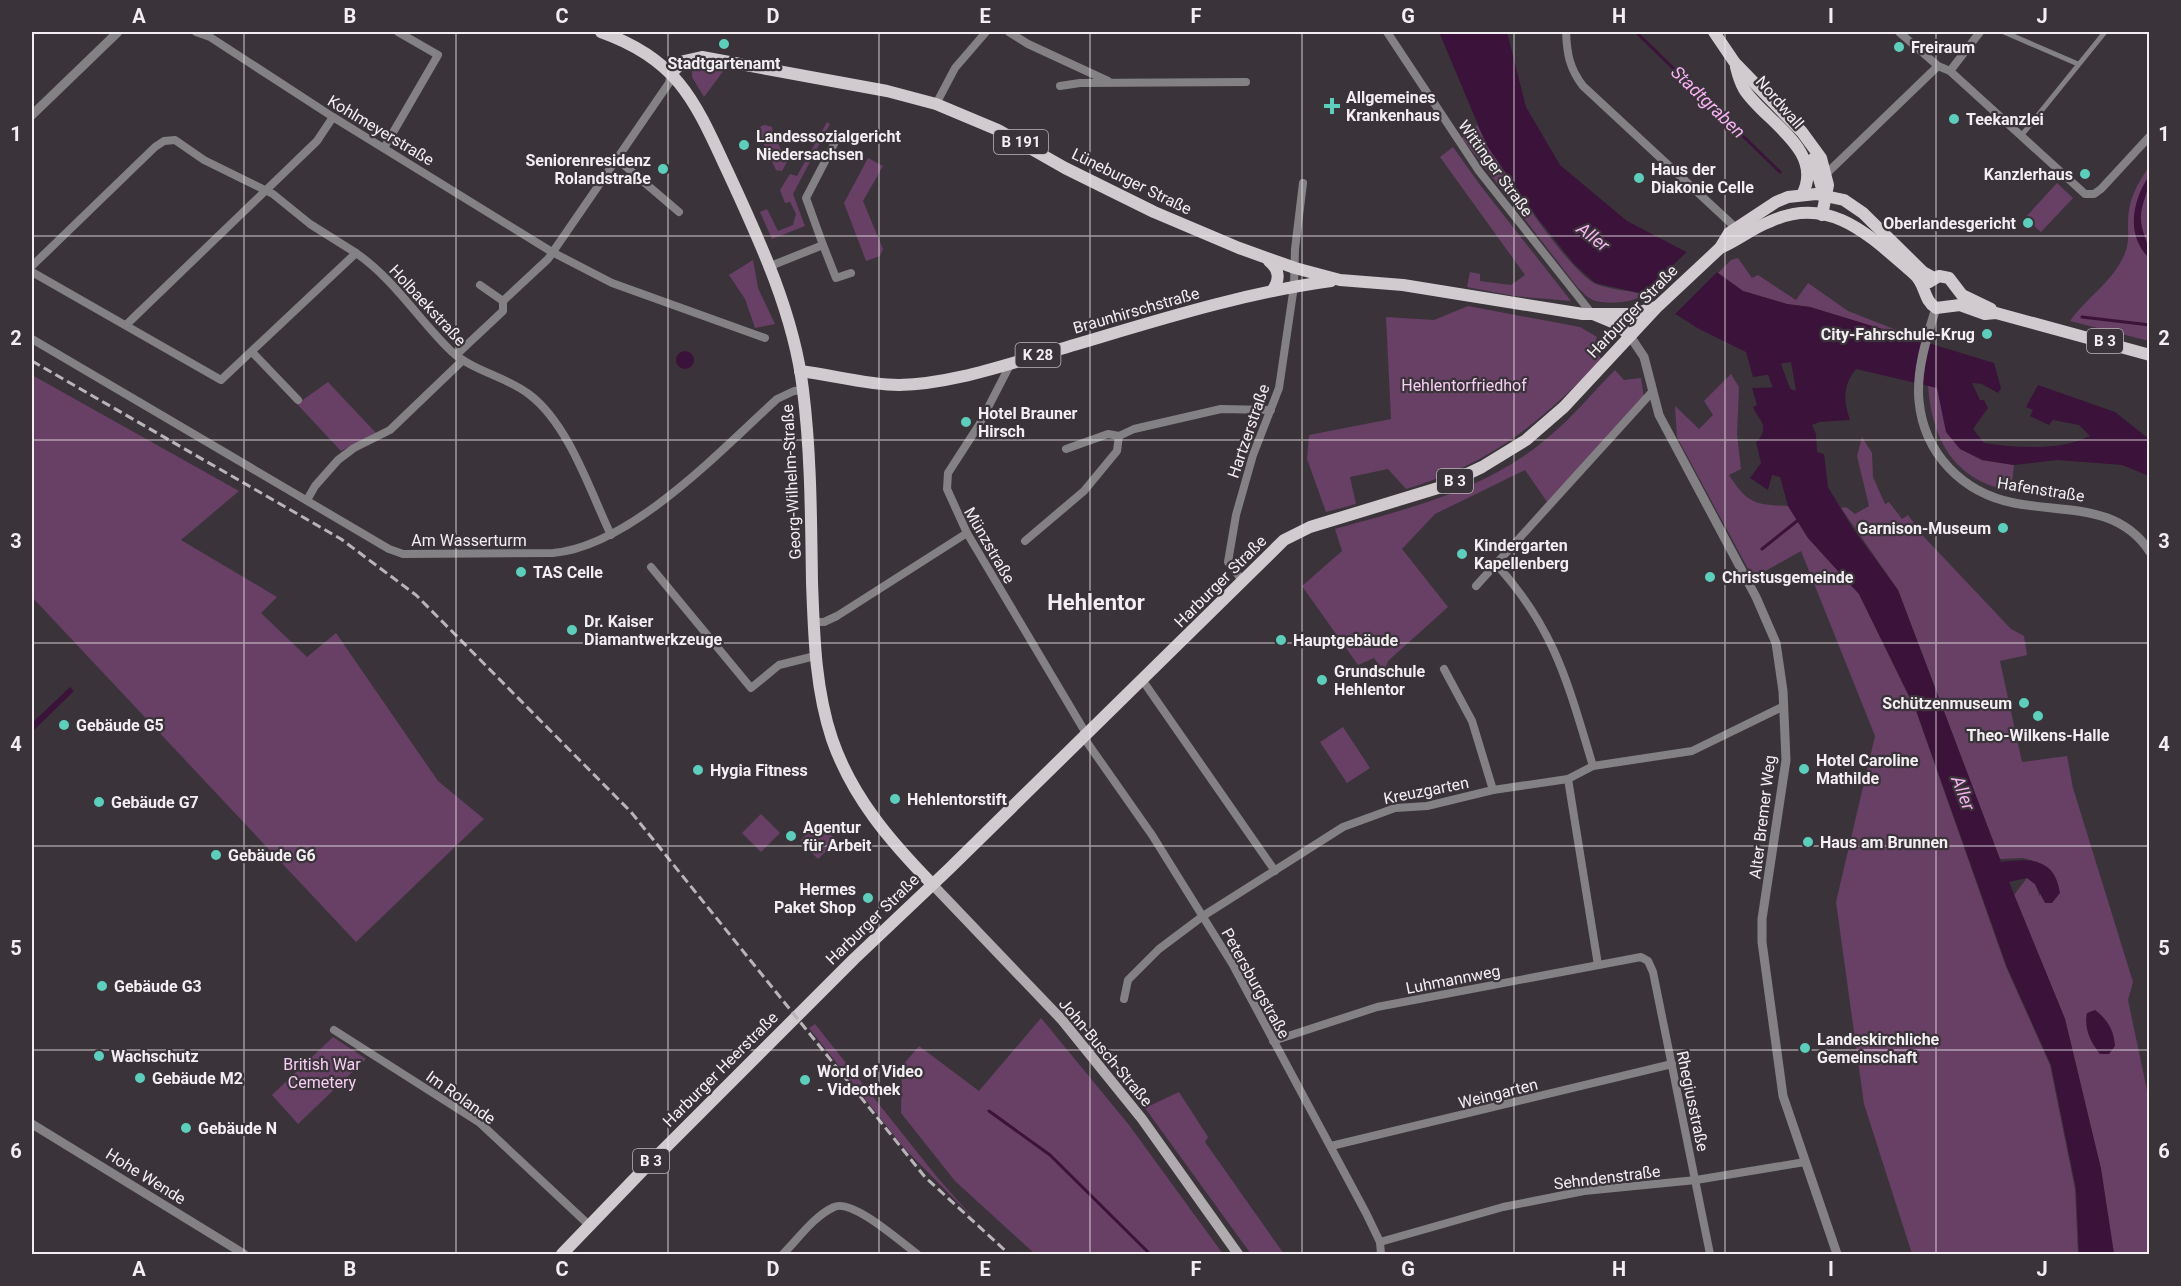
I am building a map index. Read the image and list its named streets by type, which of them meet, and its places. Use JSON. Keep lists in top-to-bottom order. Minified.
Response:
{"streets":{"main road":["Nordwall","B 191","Lüneburger Straße","Braunhirschstraße","Harburger Straße","B 3","K 28","Georg-Wilhelm-Straße","John-Busch-Straße","Harburger Heerstraße"],"street":["Kohlmeyerstraße","Wittinger Straße","Holbaekstraße","Hartzerstraße","Hafenstraße","Am Wasserturm","Münzstraße","Kreuzgarten","Alter Bremer Weg","Luhmannweg","Petersburgstraße","Weingarten","Im Rolande","Rhegiusstraße","Hohe Wende","Sehndenstraße"]},"crossings":[["Nordwall","B 3"],["Wittinger Straße","Lüneburger Straße"],["Lüneburger Straße","Braunhirschstraße"],["Lüneburger Straße","Harburger Straße"],["Lüneburger Straße","Hartzerstraße"],["Lüneburger Straße","Georg-Wilhelm-Straße"],["Lüneburger Straße","Alter Bremer Weg"],["Holbaekstraße","Am Wasserturm"],["Braunhirschstraße","Hartzerstraße"],["Braunhirschstraße","Georg-Wilhelm-Straße"],["Braunhirschstraße","Münzstraße"],["Harburger Straße","B 3"],["Harburger Straße","Hartzerstraße"],["Harburger Straße","Georg-Wilhelm-Straße"],["Harburger Straße","Münzstraße"],["Harburger Straße","Alter Bremer Weg"],["Harburger Straße","Petersburgstraße"],["Harburger Straße","John-Busch-Straße"],["Harburger Straße","Harburger Heerstraße"],["B 3","Hafenstraße"],["Georg-Wilhelm-Straße","Am Wasserturm"],["Georg-Wilhelm-Straße","John-Busch-Straße"],["Münzstraße","Petersburgstraße"],["Kreuzgarten","Alter Bremer Weg"],["Kreuzgarten","Petersburgstraße"],["Alter Bremer Weg","Sehndenstraße"],["Luhmannweg","Petersburgstraße"],["Luhmannweg","Rhegiusstraße"],["Petersburgstraße","Weingarten"],["Petersburgstraße","Sehndenstraße"],["Harburger Heerstraße","Im Rolande"],["Weingarten","Rhegiusstraße"],["Rhegiusstraße","Sehndenstraße"]],"districts":["Hehlentor"],"water":["Stadtgraben","Aller"],"parks":["Hehlentorfriedhof","British War Cemetery"],"places":{"other":["Stadtgartenamt","Freiraum","Teekanzlei","Landessozialgericht Niedersachsen","Seniorenresidenz Rolandstraße","Kanzlerhaus","Haus der Diakonie Celle","Oberlandesgericht","City-Fahrschule-Krug","Hotel Brauner Hirsch","Garnison-Museum","Kindergarten Kapellenberg","TAS Celle","Christusgemeinde","Dr. Kaiser Diamantwerkzeuge","Hauptgebäude","Grundschule Hehlentor","Schützenmuseum","Theo-Wilkens-Halle","Gebäude G5","Hotel Caroline Mathilde","Hygia Fitness","Hehlentorstift","Gebäude G7","Agentur für Arbeit","Haus am Brunnen","Gebäude G6","Hermes Paket Shop","Gebäude G3","Landeskirchliche Gemeinschaft","Wachschutz","Gebäude M2","World of Video - Videothek","Gebäude N"],"health":["Allgemeines Krankenhaus"]},"grid":{"columns":["A","B","C","D","E","F","G","H","I","J"],"rows":["1","2","3","4","5","6"]}}
